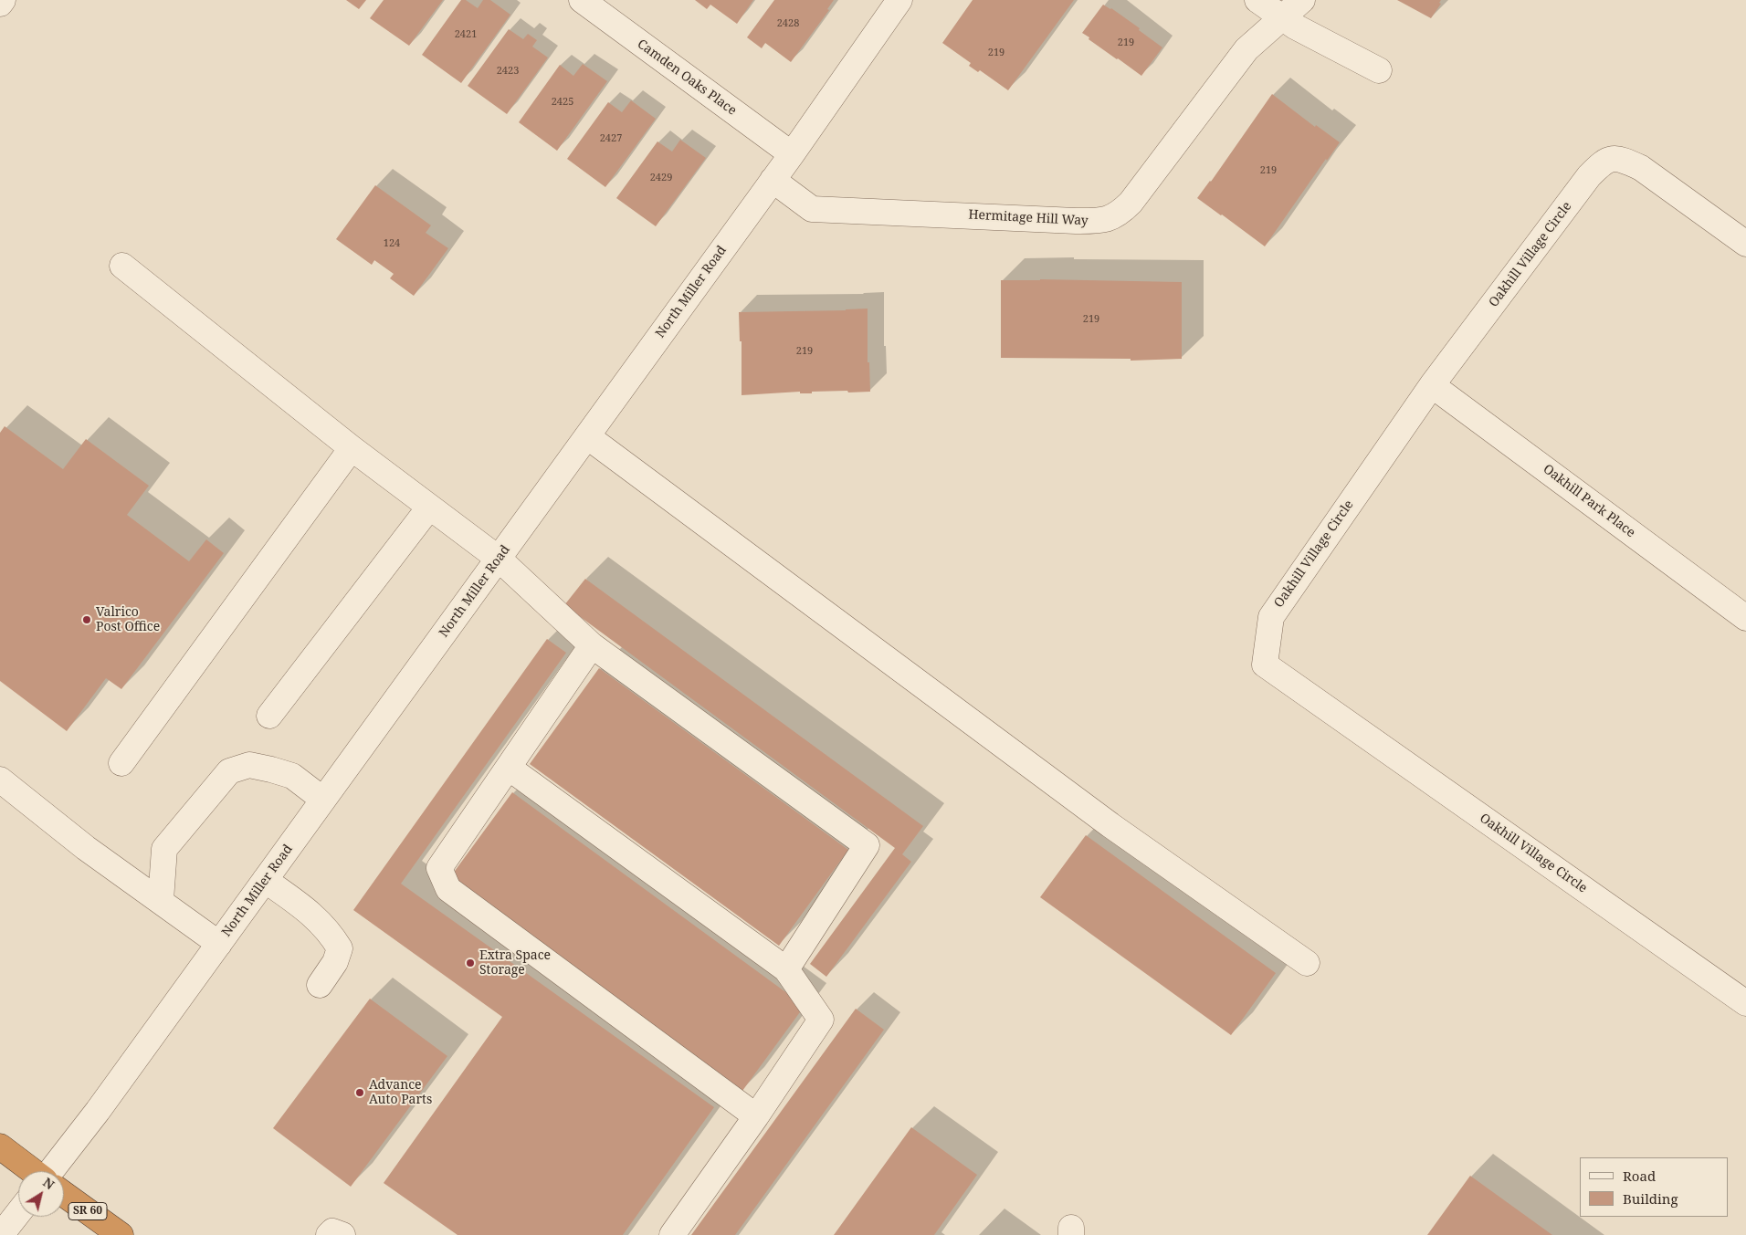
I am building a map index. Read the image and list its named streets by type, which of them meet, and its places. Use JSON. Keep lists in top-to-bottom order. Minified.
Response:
{"streets":{"highway":["SR 60"],"street":["Camden Oaks Place","Hermitage Hill Way","Oakhill Village Circle","North Miller Road","Oakhill Park Place"]},"crossings":[["Camden Oaks Place","North Miller Road"],["Hermitage Hill Way","North Miller Road"],["Oakhill Village Circle","Oakhill Park Place"]],"places":["Valrico Post Office","Extra Space Storage","Advance Auto Parts"],"house_numbers":["2428","2421","219","219","2423","2425","2427","219","2429","124","219","219"],"legend":["Road","Building"],"north":"top right"}
